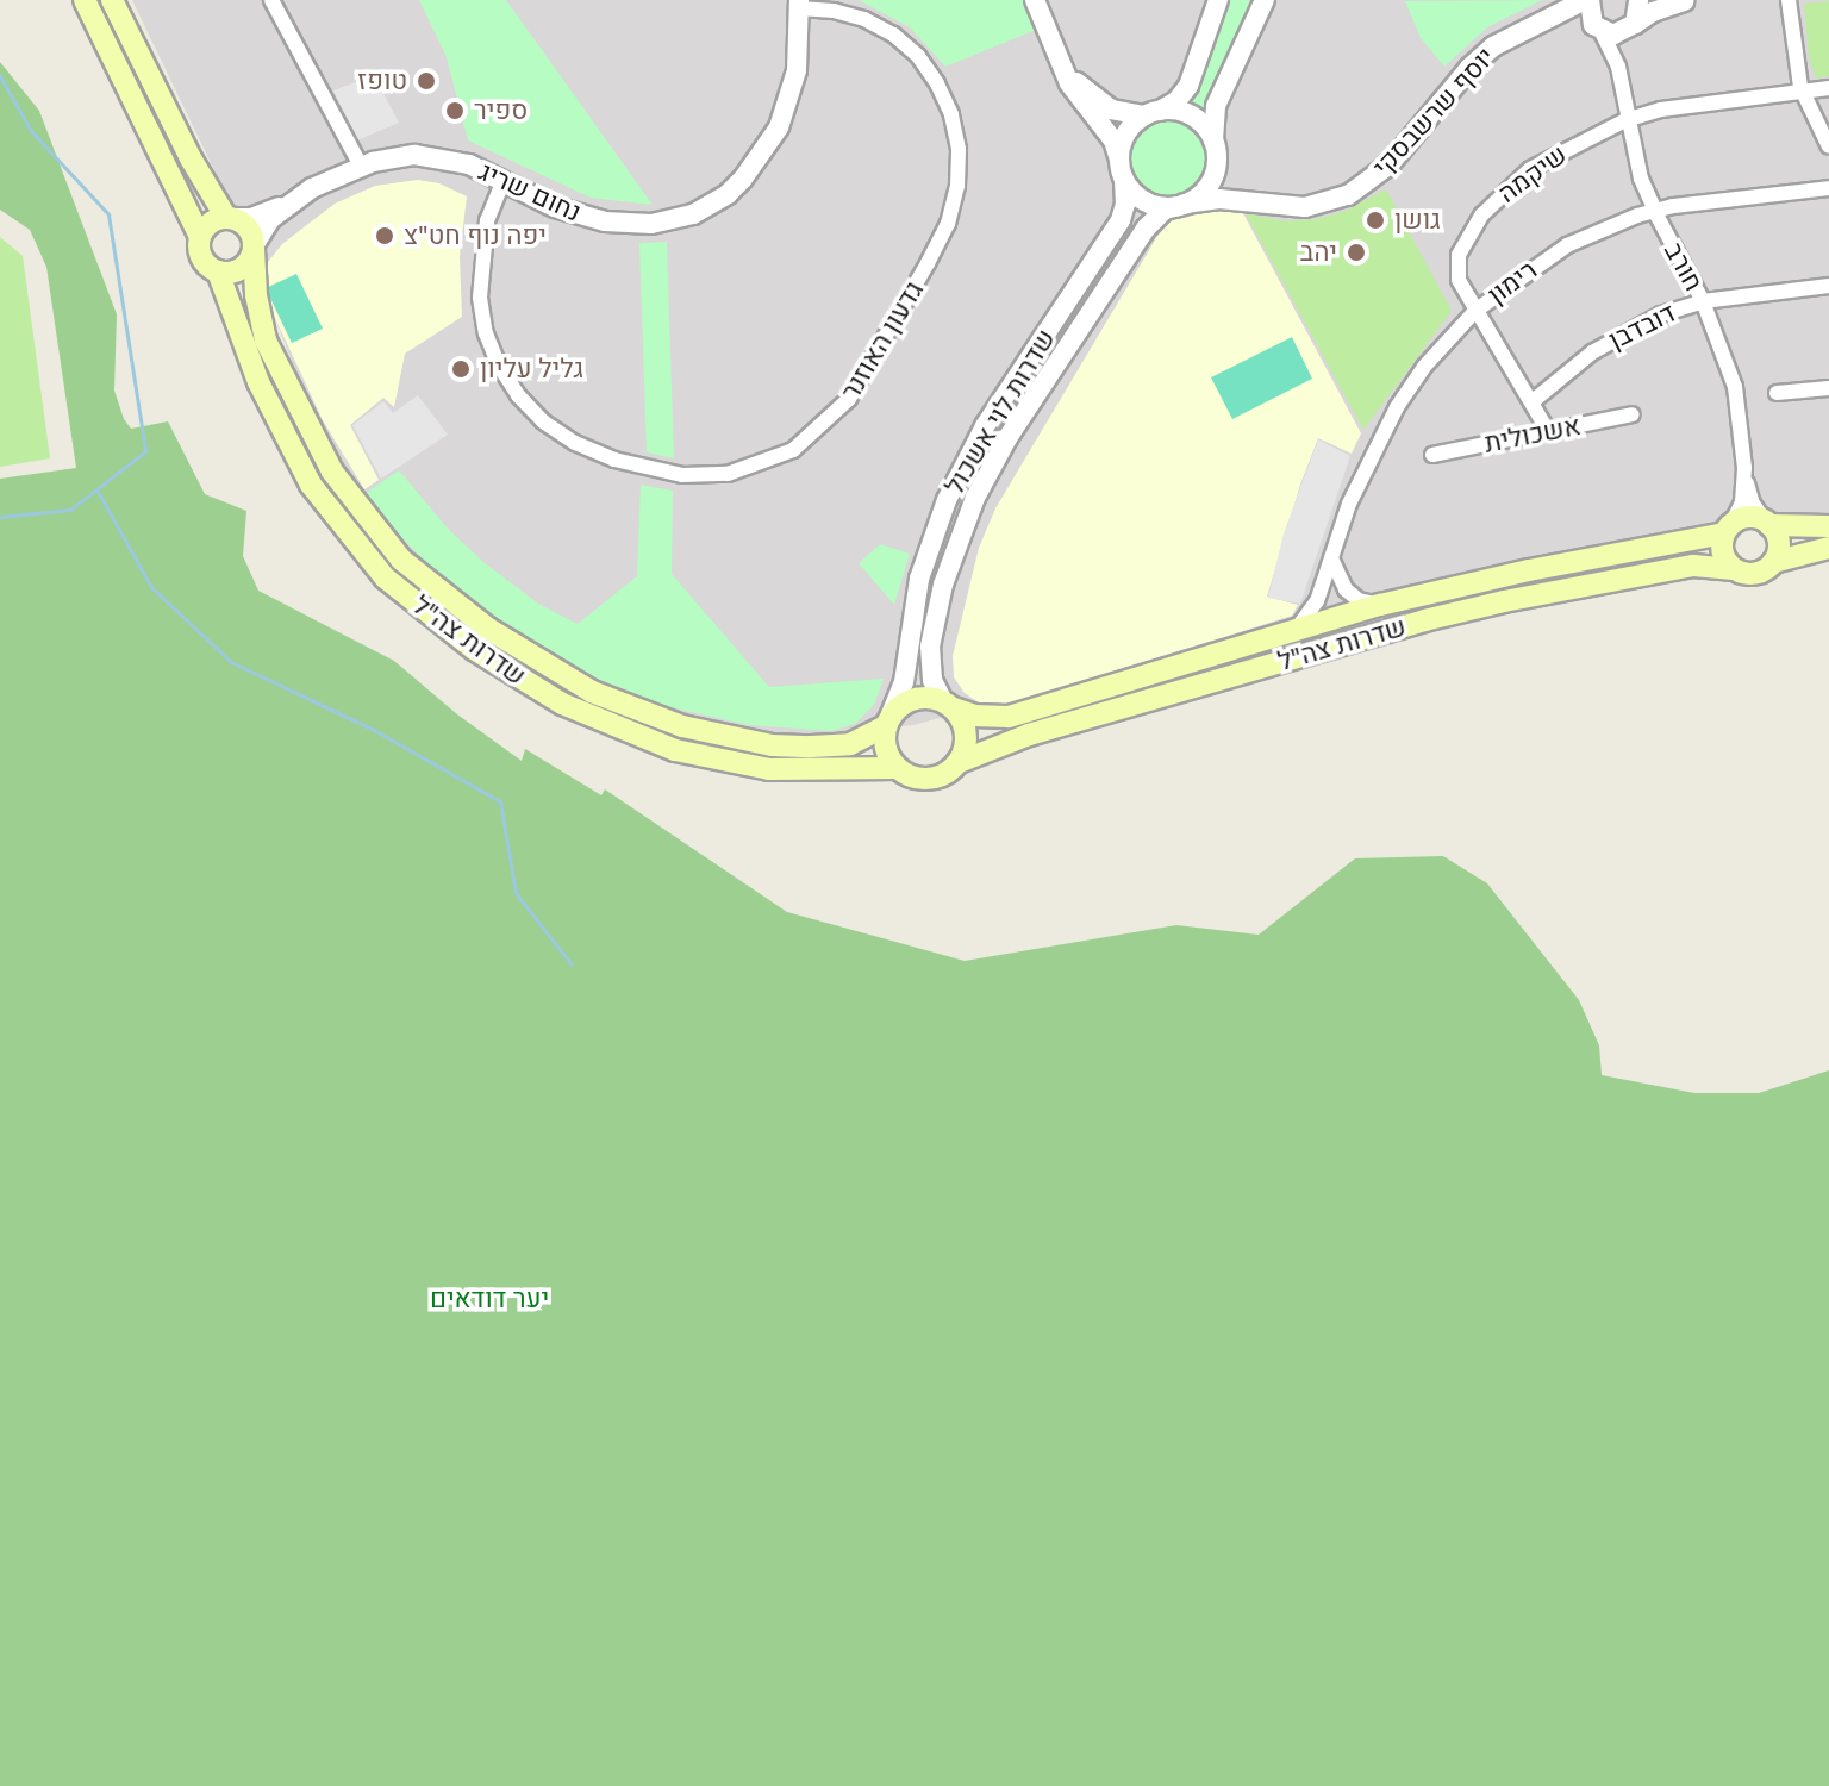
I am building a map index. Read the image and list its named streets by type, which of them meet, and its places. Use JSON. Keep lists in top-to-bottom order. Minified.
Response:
{"streets":{"main road":["שדרות צה\"ל"],"street":["יוסף שרשבסקי","שיקמה","נחום שריג","חורב","רימון","דובדבן","גדעון האוזנר","שדרות לוי אשכול","אשכולית"]},"crossings":[["יוסף שרשבסקי","שדרות לוי אשכול"],["שיקמה","חורב"],["שיקמה","רימון"],["שיקמה","דובדבן"],["שיקמה","אשכולית"],["נחום שריג","גדעון האוזנר"],["נחום שריג","שדרות צה\"ל"],["חורב","רימון"],["חורב","דובדבן"],["חורב","שדרות צה\"ל"],["רימון","שדרות צה\"ל"],["שדרות לוי אשכול","שדרות צה\"ל"]],"parks":["יער דודאים"],"places":["טופז","ספיר","גושן","יפה נוף חט\"צ","יהב","גליל עליון"]}
